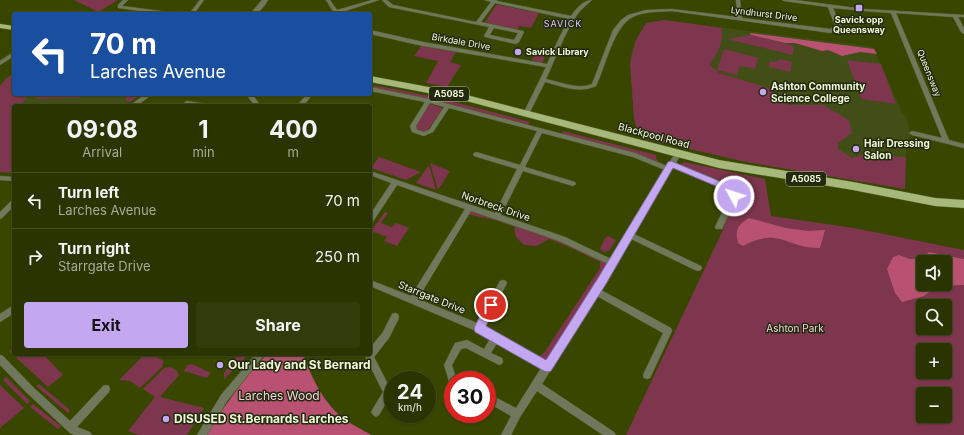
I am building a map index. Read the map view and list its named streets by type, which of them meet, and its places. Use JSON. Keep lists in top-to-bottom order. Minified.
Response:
{"streets":{"highway":["A5085","Blackpool Road"],"street":["Lyndhurst Drive","Birkdale Drive","Queensway","Norbreck Drive","Starrgate Drive"]},"districts":["SAVICK"],"parks":["Ashton Park","Larches Wood"],"places":{"transit":["Savick opp Queensway"],"other":["Savick Library","Ashton Community Science College","Hair Dressing Salon","Our Lady and St Bernard","DISUSED St.Bernards Larches"]},"page":{"turn":["70 m","Larches Avenue"],"eta":["09:08","Arrival","1","min","400","m"],"list":[{"name":"Turn left","note":"Larches Avenue","value":"70 m"},{"name":"Turn right","note":"Starrgate Drive","value":"250 m"}],"map_buttons":["+","−"],"buttons":["Exit","Share"],"speed":"24 km/h","limit":"30"}}
